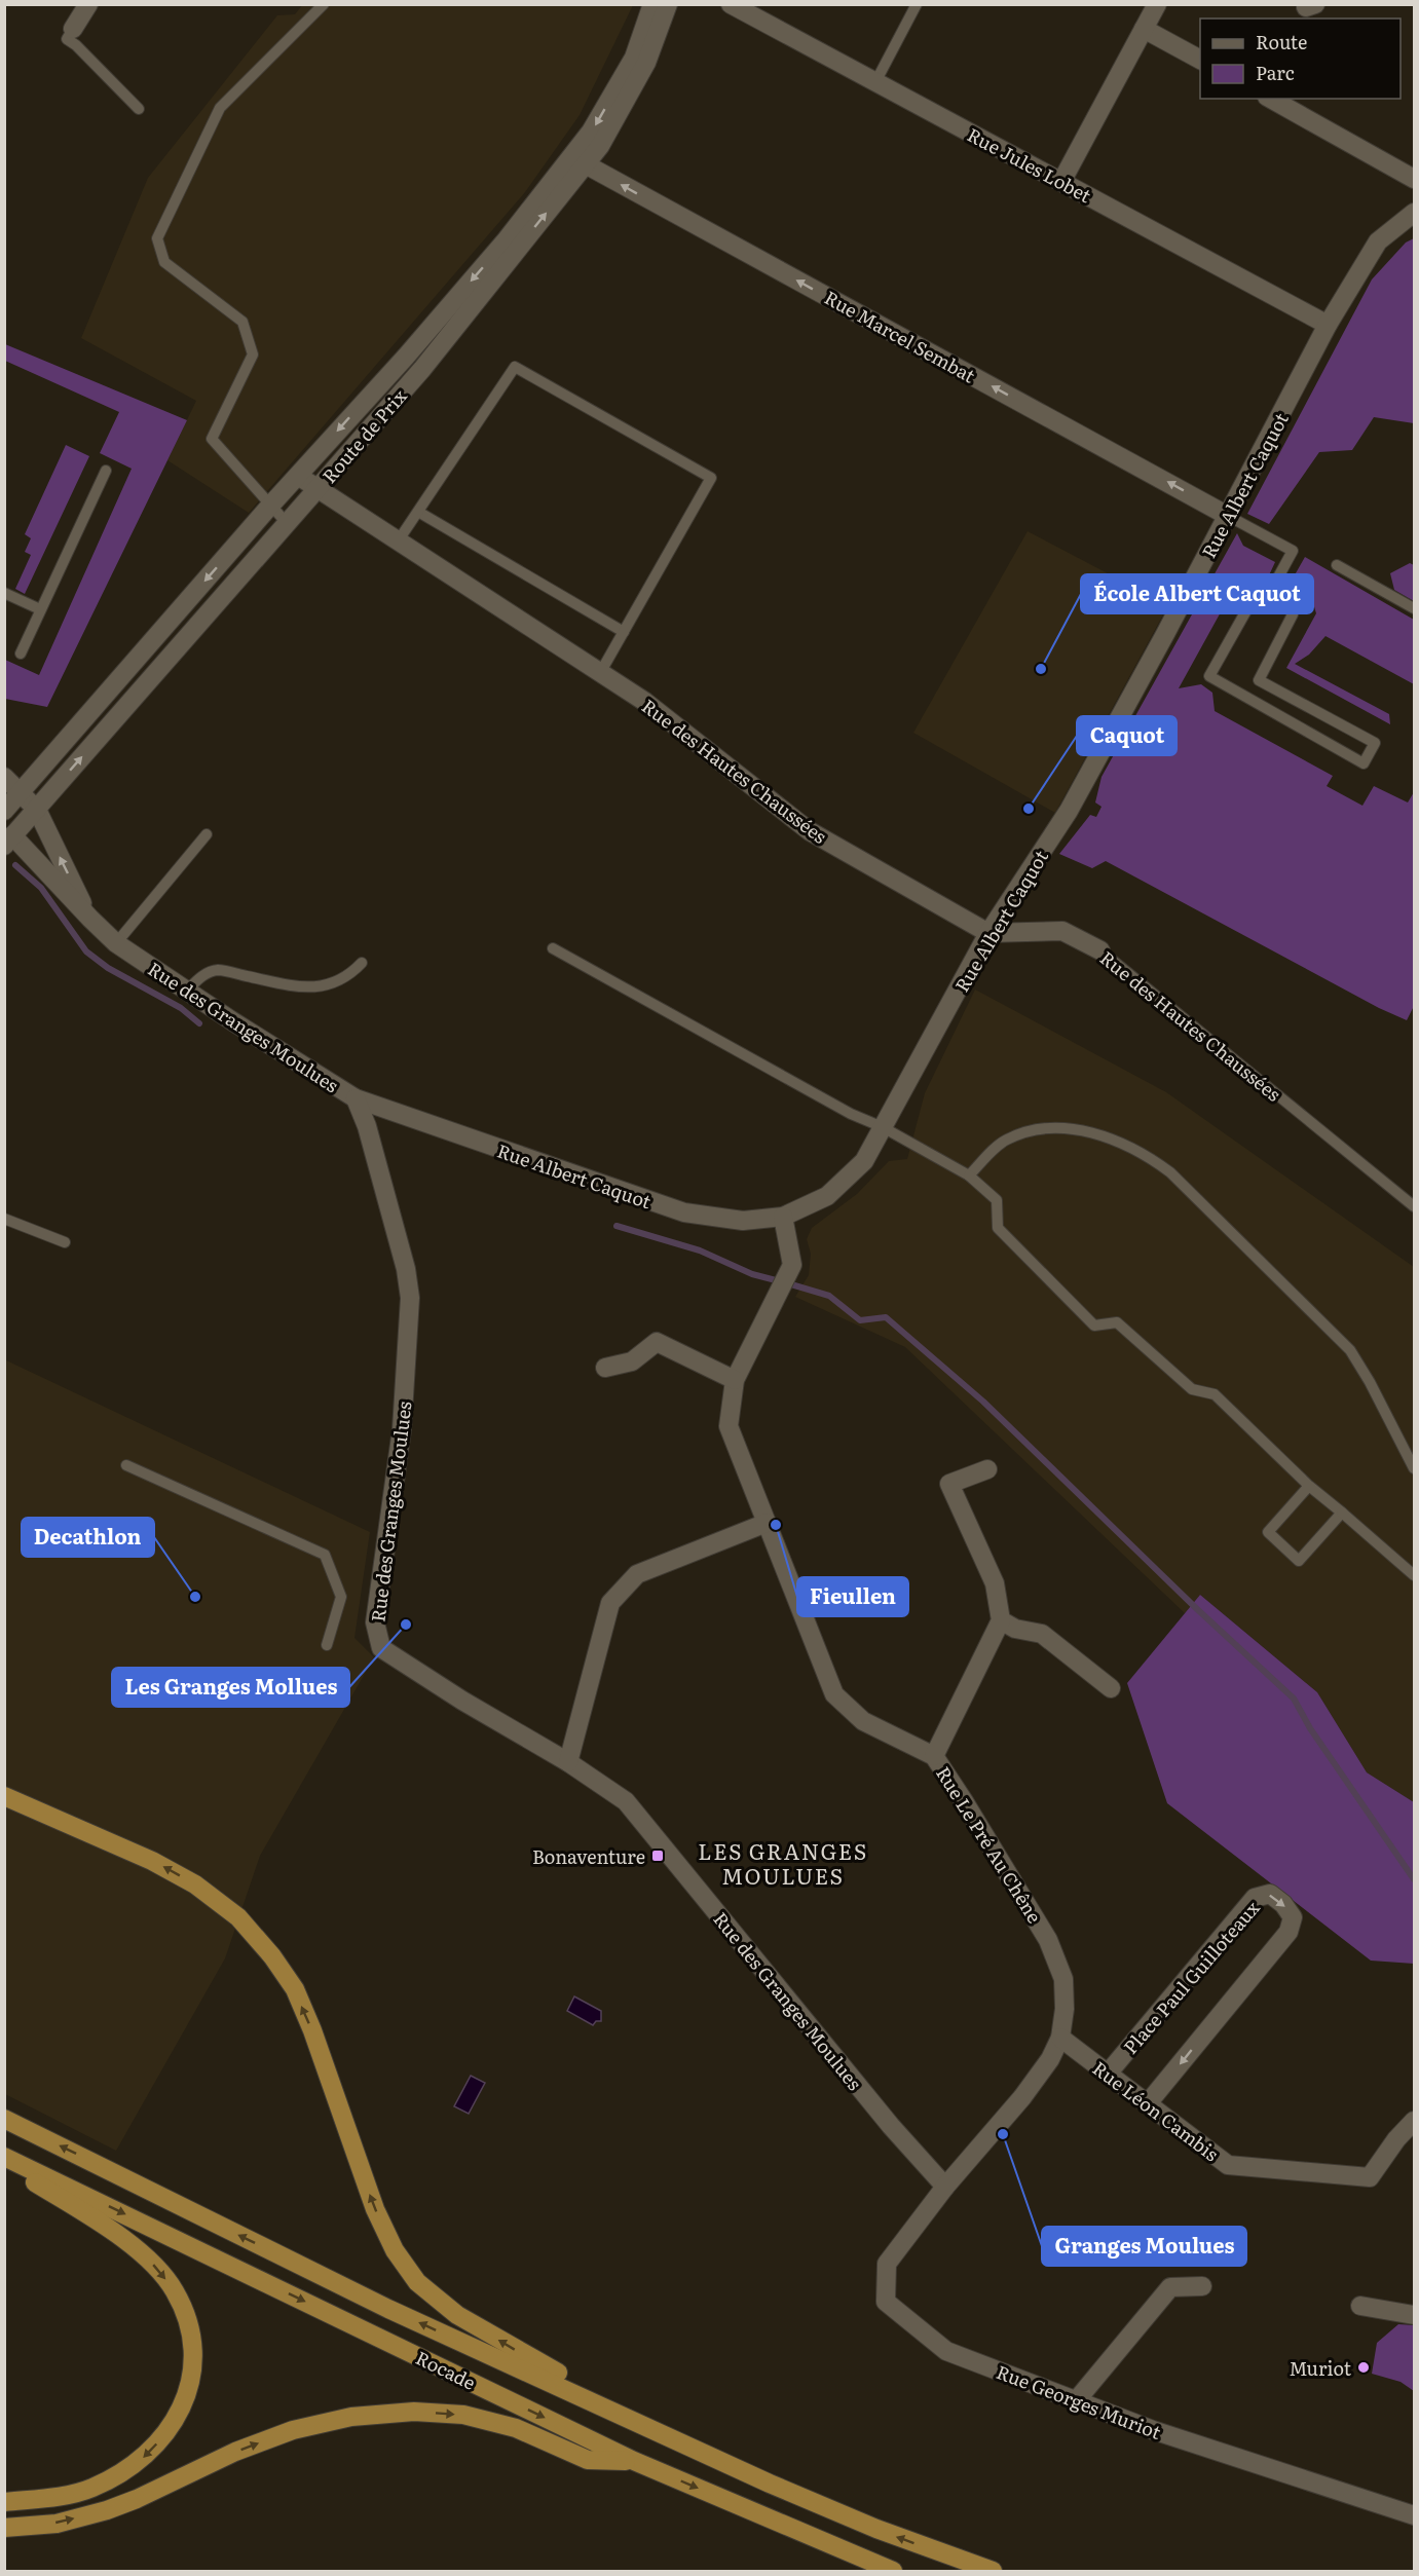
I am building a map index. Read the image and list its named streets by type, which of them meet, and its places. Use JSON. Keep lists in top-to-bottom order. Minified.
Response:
{"streets":{"highway":["Rocade"],"street":["Rue Jules Lobet","Rue Marcel Sembat","Route de Prix","Rue Albert Caquot","Rue des Hautes Chaussées","Rue des Granges Moulues","Rue Le Pré Au Chêne","Place Paul Guilloteaux","Rue Léon Cambis","Rue Georges Muriot"]},"crossings":[["Rue Jules Lobet","Rue Albert Caquot"],["Rue Marcel Sembat","Route de Prix"],["Rue Marcel Sembat","Rue Albert Caquot"],["Route de Prix","Rue des Hautes Chaussées"],["Route de Prix","Rue des Granges Moulues"],["Rue Albert Caquot","Rue des Hautes Chaussées"],["Rue Albert Caquot","Rue des Granges Moulues"],["Rue Albert Caquot","Rue Le Pré Au Chêne"],["Rue des Granges Moulues","Rue Le Pré Au Chêne"],["Rue des Granges Moulues","Rue Georges Muriot"],["Rue Le Pré Au Chêne","Rue Léon Cambis"],["Rue Le Pré Au Chêne","Rue Georges Muriot"],["Place Paul Guilloteaux","Rue Léon Cambis"]],"one_way":["Rue Marcel Sembat"],"districts":["LES GRANGES MOULUES"],"places":{"other":["École Albert Caquot","Caquot","Fieullen","Decathlon","Les Granges Mollues","Granges Moulues","Muriot"],"transit":["Bonaventure"]},"legend":["Route","Parc"]}
